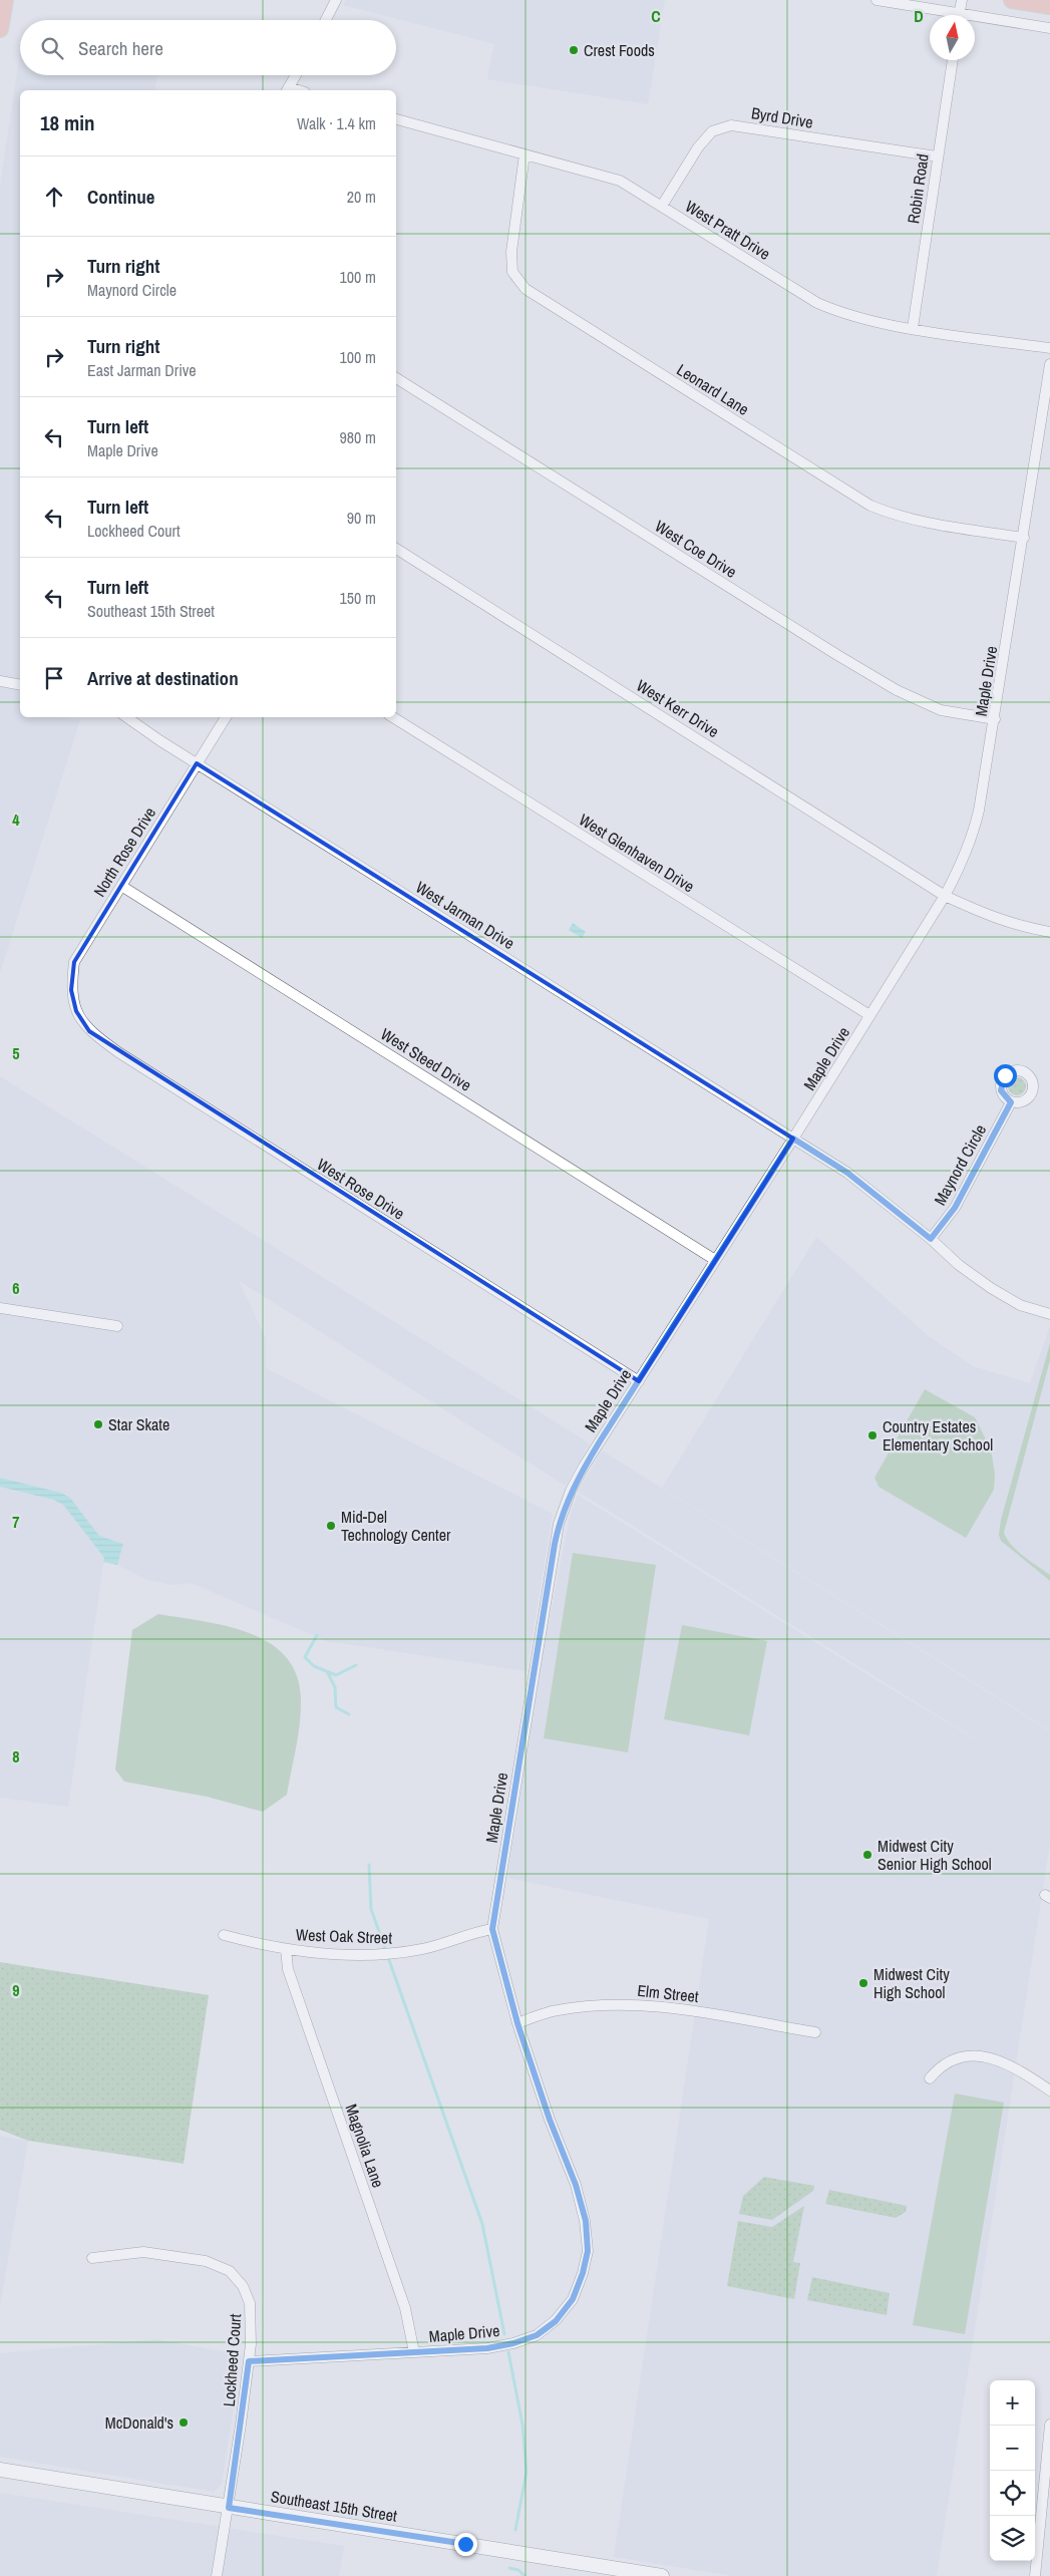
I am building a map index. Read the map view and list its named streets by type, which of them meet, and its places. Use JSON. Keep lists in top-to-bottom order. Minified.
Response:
{"streets":{"main road":["Southeast 15th Street"],"street":["Byrd Drive","Robin Road","West Pratt Drive","Leonard Lane","West Coe Drive","Maple Drive","West Kerr Drive","North Rose Drive","West Glenhaven Drive","West Jarman Drive","West Steed Drive","Maynord Circle","West Rose Drive","West Oak Street","Elm Street","Magnolia Lane","Lockheed Court"]},"crossings":[["Byrd Drive","Robin Road"],["Byrd Drive","West Pratt Drive"],["Robin Road","West Pratt Drive"],["West Pratt Drive","Leonard Lane"],["Leonard Lane","Maple Drive"],["West Coe Drive","Maple Drive"],["Maple Drive","West Kerr Drive"],["Maple Drive","West Glenhaven Drive"],["Maple Drive","West Jarman Drive"],["Maple Drive","West Steed Drive"],["Maple Drive","West Rose Drive"],["Maple Drive","West Oak Street"],["Maple Drive","Elm Street"],["Maple Drive","Magnolia Lane"],["Maple Drive","Lockheed Court"],["North Rose Drive","West Jarman Drive"],["North Rose Drive","West Steed Drive"],["North Rose Drive","West Rose Drive"],["West Jarman Drive","Maynord Circle"],["West Oak Street","Magnolia Lane"],["Lockheed Court","Southeast 15th Street"]],"places":["Crest Foods","Star Skate","Country Estates Elementary School","Mid-Del Technology Center","Midwest City Senior High School","Midwest City High School","McDonald's"],"north":"top","page":{"search":"Search here","heading":["18 min","Walk · 1.4 km"],"list":[["Continue","20 m"],["Turn right","Maynord Circle","100 m"],["Turn right","East Jarman Drive","100 m"],["Turn left","Maple Drive","980 m"],["Turn left","Lockheed Court","90 m"],["Turn left","Southeast 15th Street","150 m"],"Arrive at destination"],"map_buttons":["+","−"]},"grid":{"columns":["C","D"],"rows":["4","5","6","7","8","9"]}}
